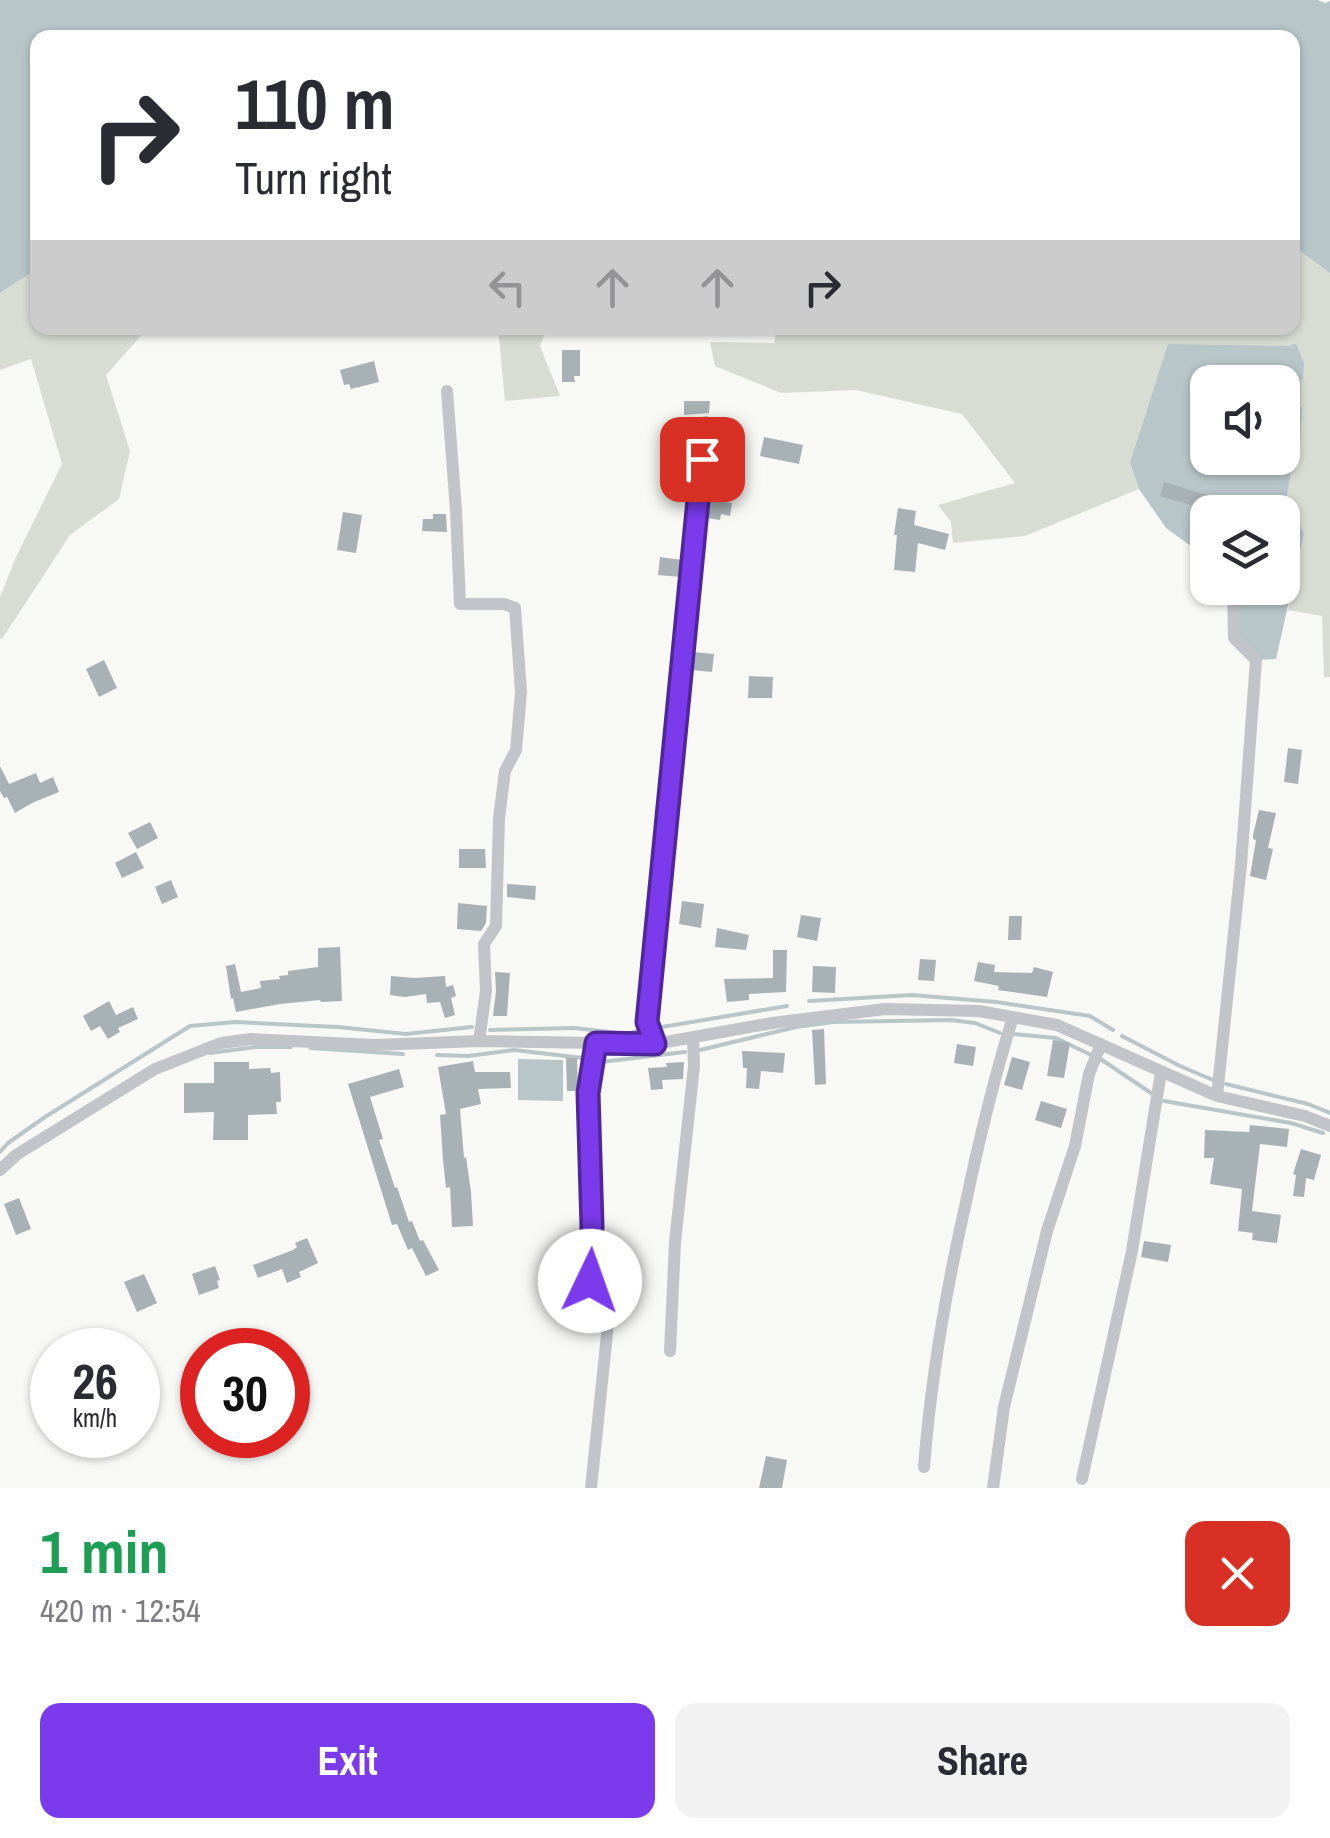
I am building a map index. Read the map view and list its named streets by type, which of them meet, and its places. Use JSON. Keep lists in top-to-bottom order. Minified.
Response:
{"page":{"turn":["110 m","Turn right"],"speed":"26 km/h","limit":"30","heading":["1 min","420 m · 12:54"],"buttons":["Exit","Share"]}}
